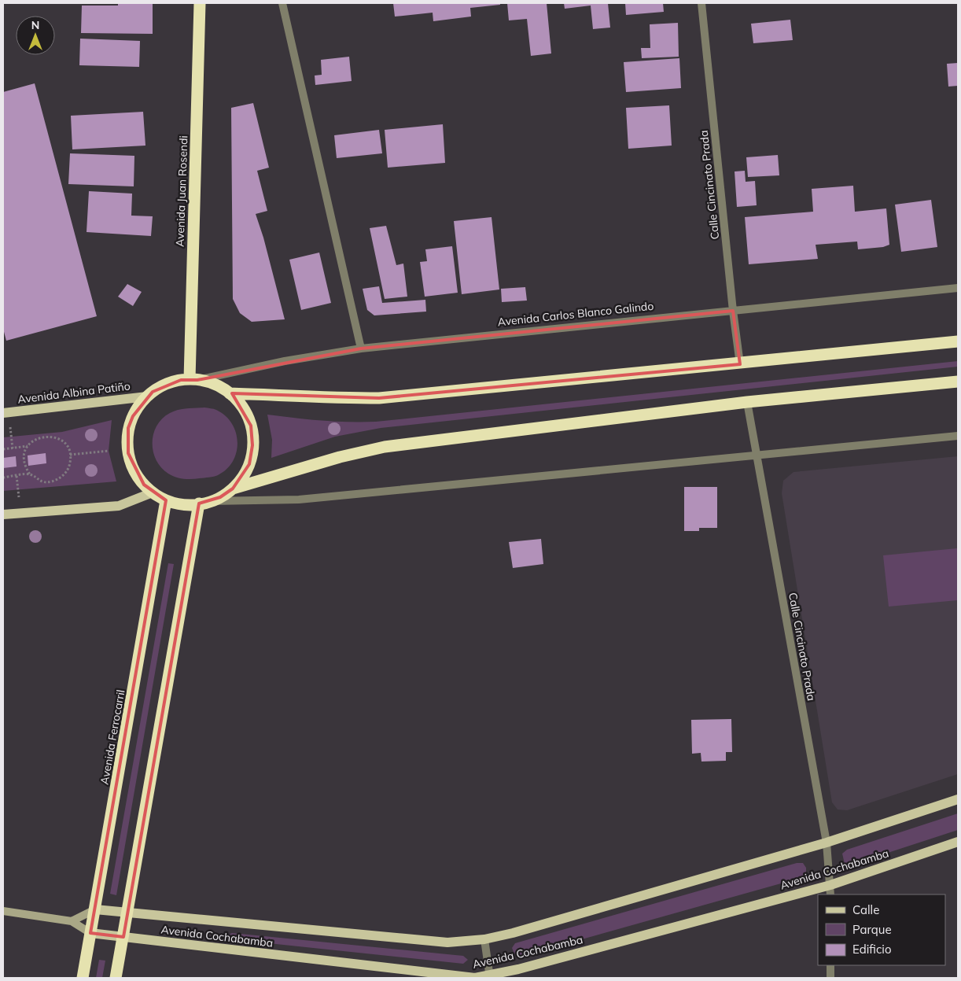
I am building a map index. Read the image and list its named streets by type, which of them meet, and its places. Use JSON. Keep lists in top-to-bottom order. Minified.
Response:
{"streets":{"highway":["Avenida Juan Rosendi","Avenida Ferrocarril"],"main road":["Avenida Albina Patiño","Avenida Cochabamba"],"street":["Calle Cincinato Prada","Avenida Carlos Blanco Galindo"]},"crossings":[["Calle Cincinato Prada","Avenida Carlos Blanco Galindo"],["Calle Cincinato Prada","Avenida Cochabamba"],["Avenida Juan Rosendi","Avenida Carlos Blanco Galindo"],["Avenida Juan Rosendi","Avenida Albina Patiño"],["Avenida Juan Rosendi","Avenida Ferrocarril"],["Avenida Carlos Blanco Galindo","Avenida Albina Patiño"],["Avenida Carlos Blanco Galindo","Avenida Ferrocarril"],["Avenida Albina Patiño","Avenida Ferrocarril"],["Avenida Ferrocarril","Avenida Cochabamba"]],"legend":["Calle","Parque","Edificio"],"north":"top"}
